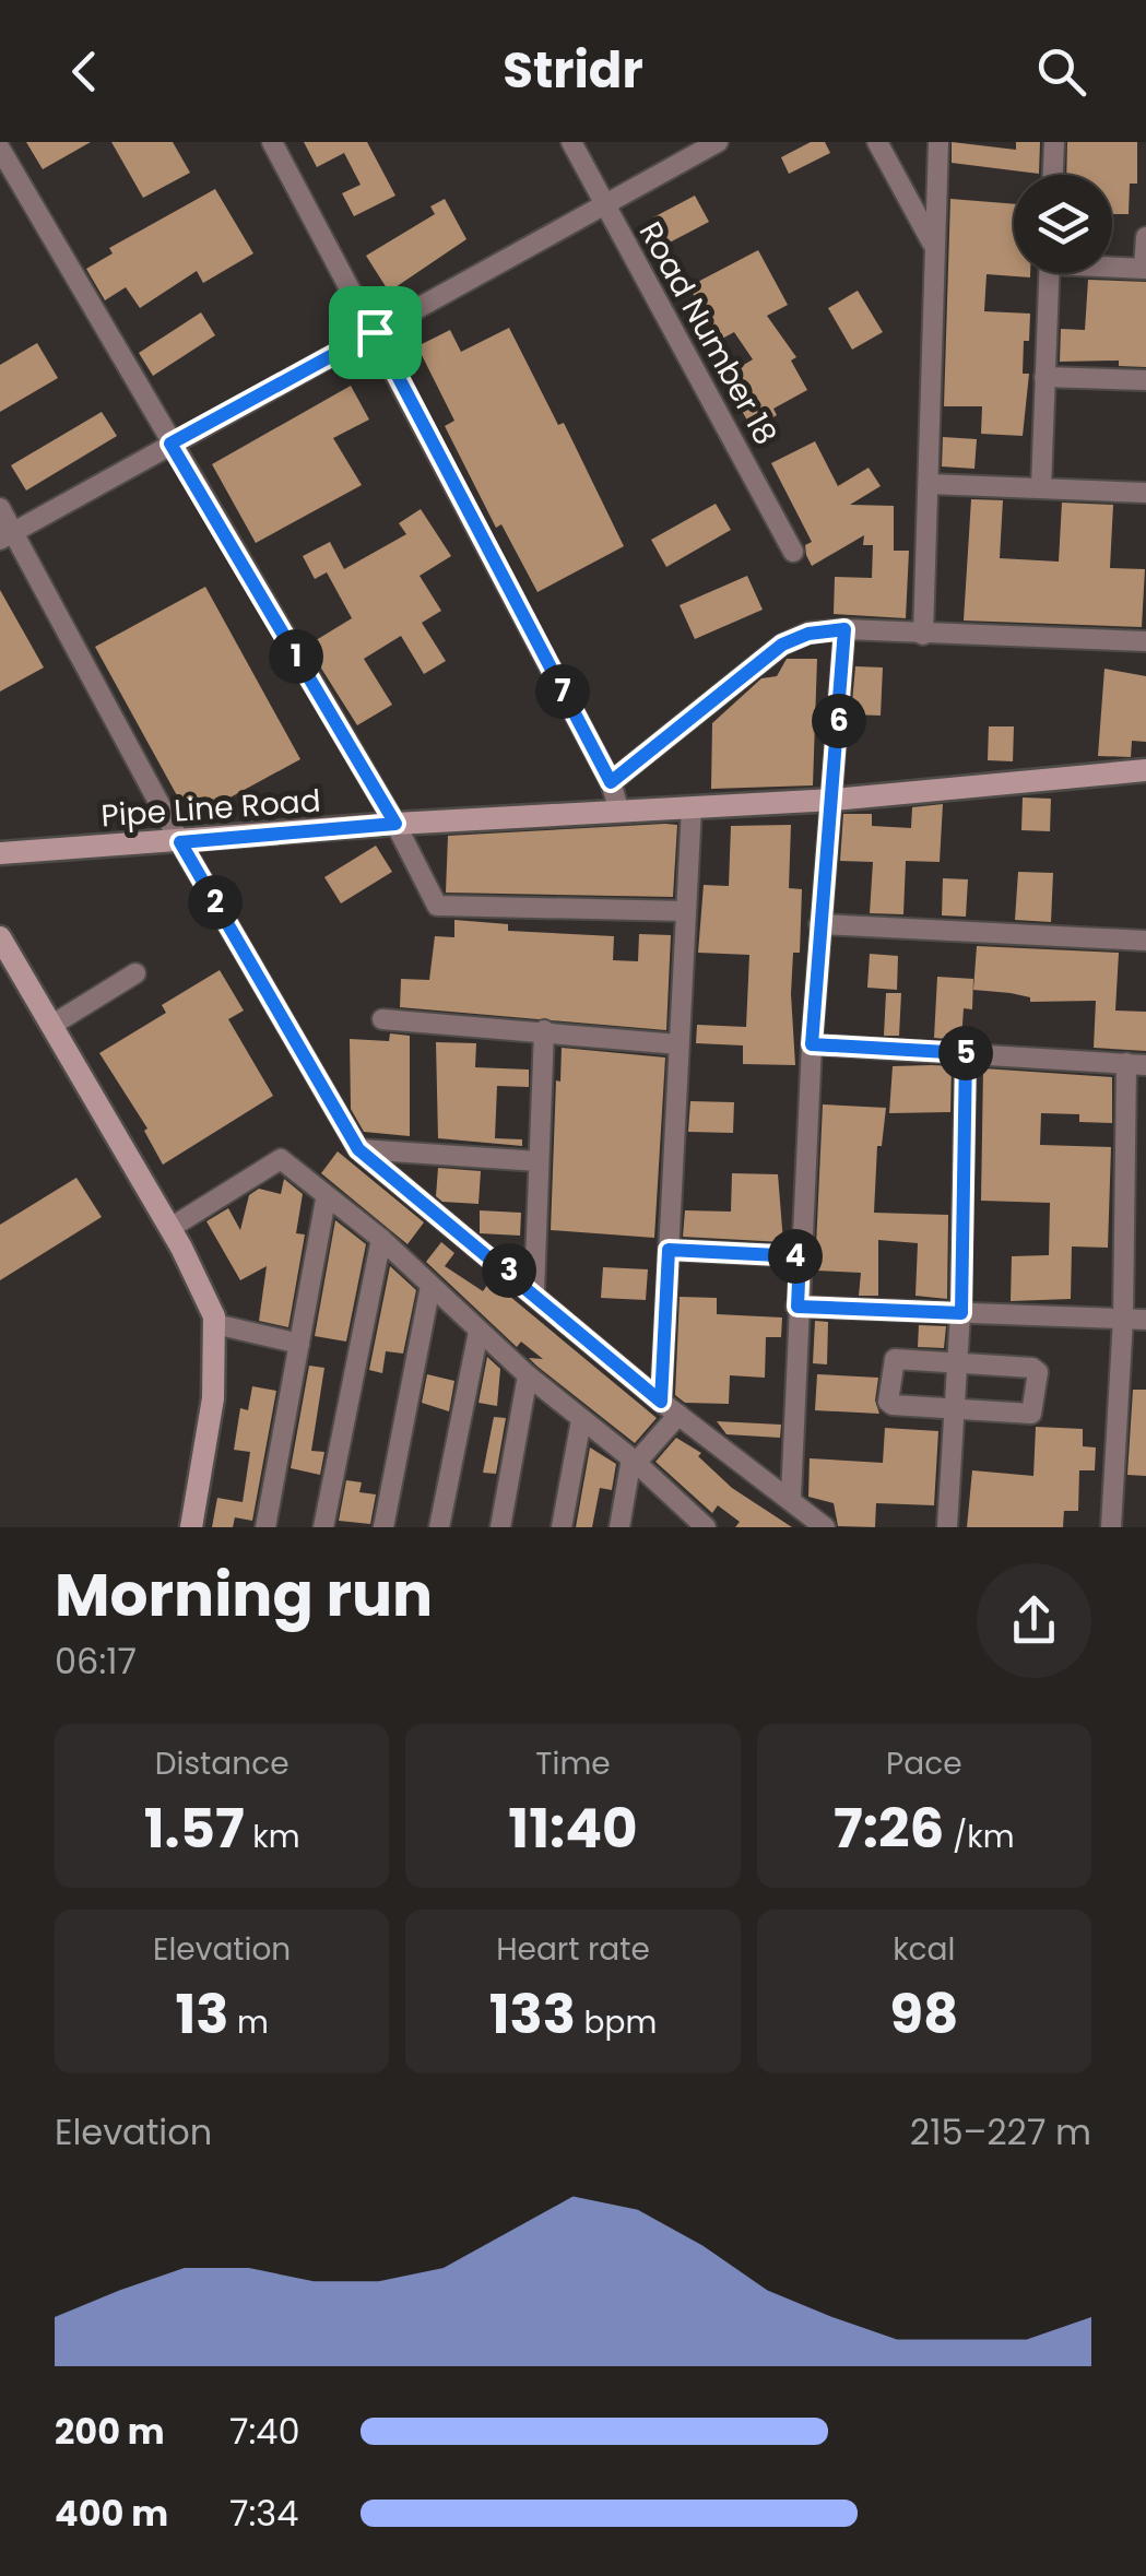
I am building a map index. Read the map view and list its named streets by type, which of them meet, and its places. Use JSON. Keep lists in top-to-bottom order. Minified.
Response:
{"streets":{"street":["Road Number 18","Pipe Line Road"]},"page":{"header":"Stridr","pins":["1","7","6","2","5","4","3"],"heading":["Morning run","06:17"],"stats":[["Distance","1.57 km"],["Time","11:40"],["Pace","7:26 /km"],["Elevation","13 m"],["Heart rate","133 bpm"],["kcal","98"]],"chart":["Elevation","215–227 m"],"list":[{"name":"200 m","note":"7:40"},{"name":"400 m","note":"7:34"}]}}
